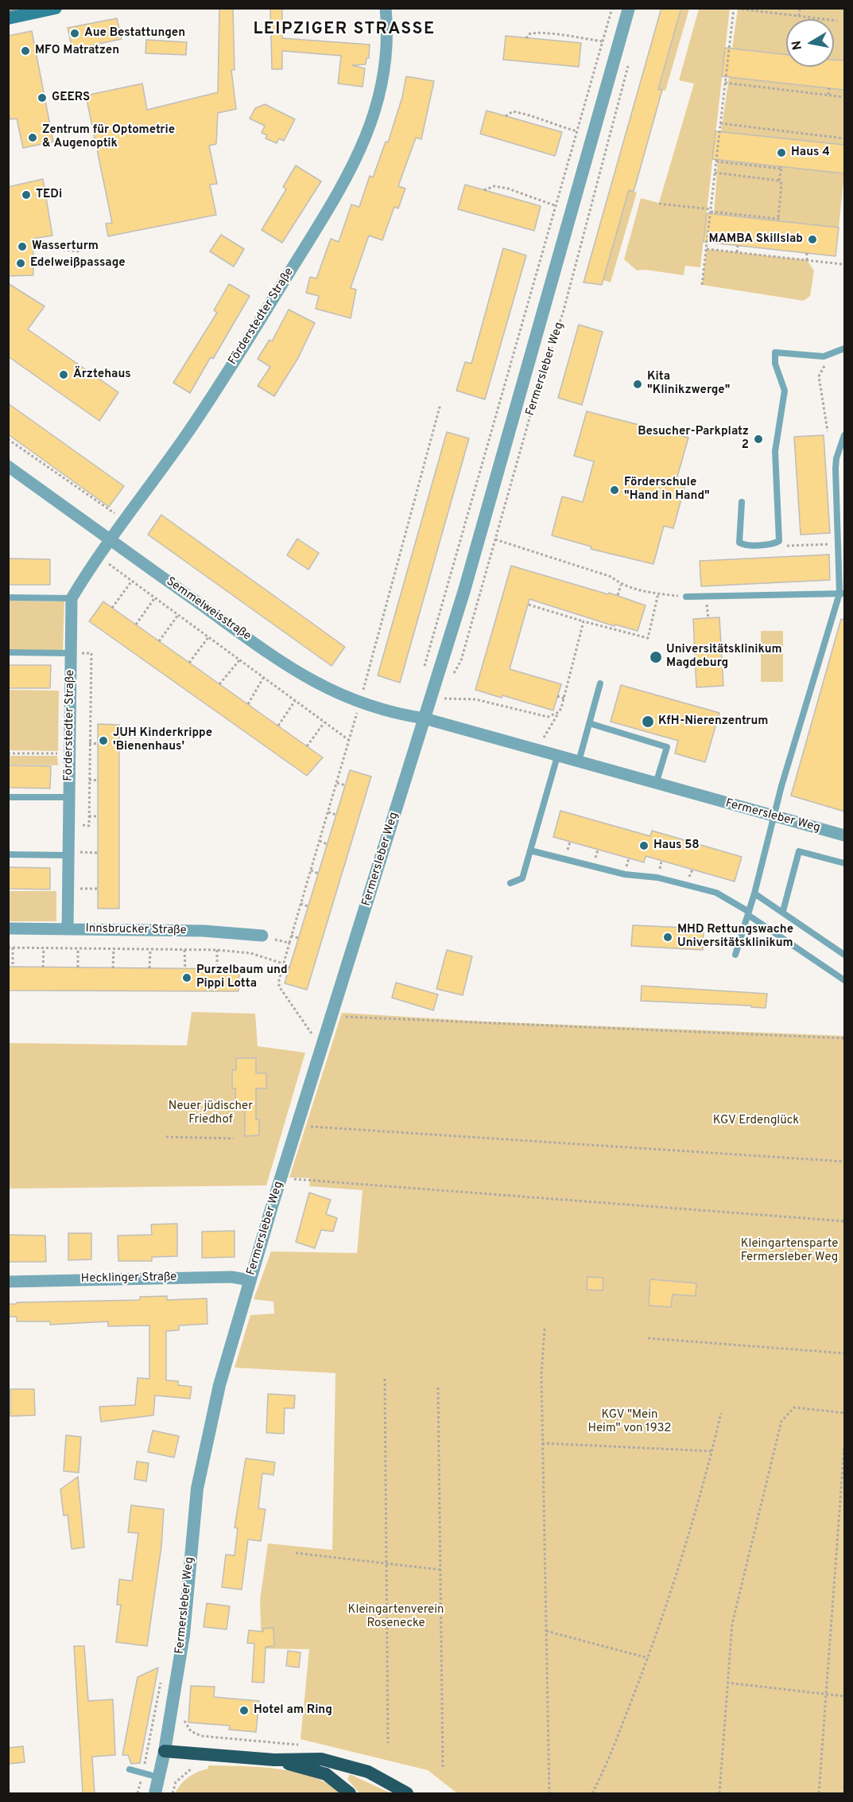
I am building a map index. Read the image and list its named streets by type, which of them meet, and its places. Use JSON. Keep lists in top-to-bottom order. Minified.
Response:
{"streets":{"street":["Förderstedter Straße","Fermersleber Weg","Semmelweisstraße","Innsbrucker Straße","Hecklinger Straße"]},"crossings":[["Förderstedter Straße","Semmelweisstraße"],["Förderstedter Straße","Innsbrucker Straße"],["Fermersleber Weg","Semmelweisstraße"],["Fermersleber Weg","Hecklinger Straße"]],"districts":["LEIPZIGER STRASSE"],"parks":["Neuer jüdischer Friedhof","KGV Erdenglück","Kleingartensparte Fermersleber Weg","KGV \"Mein Heim\" von 1932","Kleingartenverein Rosenecke"],"places":["Aue Bestattungen","MFO Matratzen","GEERS","Zentrum für Optometrie & Augenoptik","Haus 4","TEDi","MAMBA Skillslab","Wasserturm","Edelweißpassage","Ärztehaus","Kita \"Klinikzwerge\"","Besucher-Parkplatz 2","Förderschule \"Hand in Hand\"","Universitätsklinikum Magdeburg","KfH-Nierenzentrum","JUH Kinderkrippe 'Bienenhaus'","Haus 58","MHD Rettungswache Universitätsklinikum","Purzelbaum und Pippi Lotta","Hotel am Ring"],"north":"left"}
